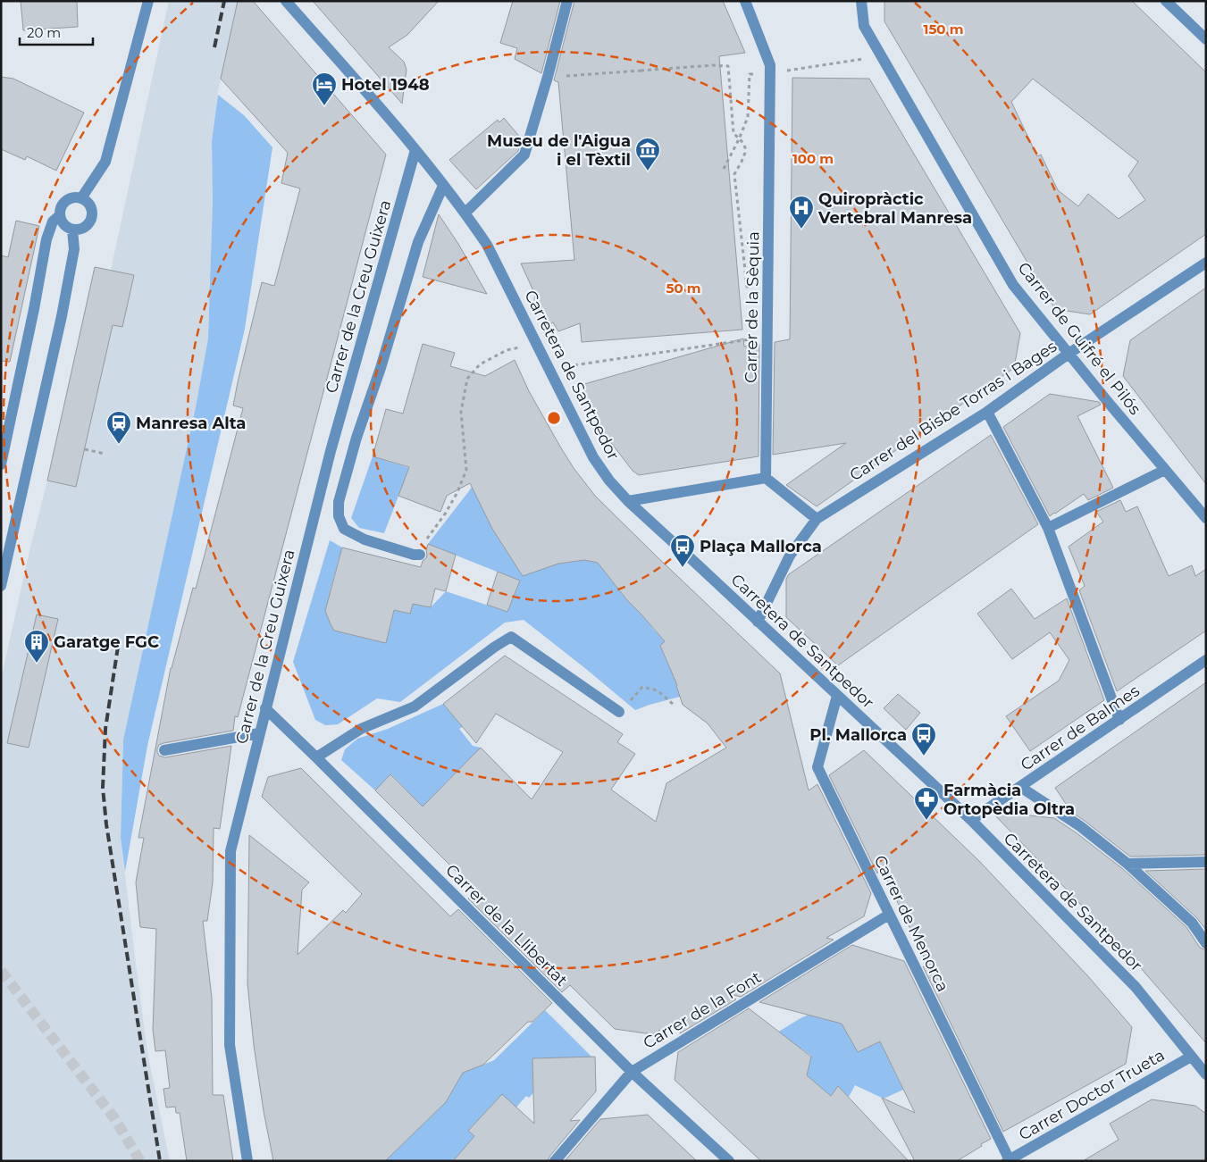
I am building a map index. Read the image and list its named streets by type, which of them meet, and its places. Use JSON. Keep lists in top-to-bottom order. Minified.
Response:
{"streets":{"street":["Carrer de la Creu Guixera","Carrer de la Sèquia","Carrer de Guifré el Pilós","Carretera de Santpedor","Carrer del Bisbe Torras i Bages","Carrer de Balmes","Carrer de Menorca","Carrer de la Llibertat","Carrer de la Font","Carrer Doctor Trueta"]},"crossings":[["Carrer de la Creu Guixera","Carretera de Santpedor"],["Carrer de la Creu Guixera","Carrer de la Llibertat"],["Carrer de Guifré el Pilós","Carrer del Bisbe Torras i Bages"],["Carretera de Santpedor","Carrer del Bisbe Torras i Bages"],["Carretera de Santpedor","Carrer de Balmes"],["Carretera de Santpedor","Carrer de Menorca"],["Carretera de Santpedor","Carrer Doctor Trueta"],["Carrer de Menorca","Carrer de la Font"],["Carrer de Menorca","Carrer Doctor Trueta"],["Carrer de la Llibertat","Carrer de la Font"]],"places":{"hotel":["Hotel 1948"],"museum":["Museu de l'Aigua i el Tèxtil"],"hospital":["Quiropràctic Vertebral Manresa"],"station":["Manresa Alta"],"bus stop":["Plaça Mallorca","Pl. Mallorca"],"building":["Garatge FGC"],"pharmacy":["Farmàcia Ortopèdia Oltra"]},"scale_bar":"20 m","rings":["150 m","100 m","50 m"]}
